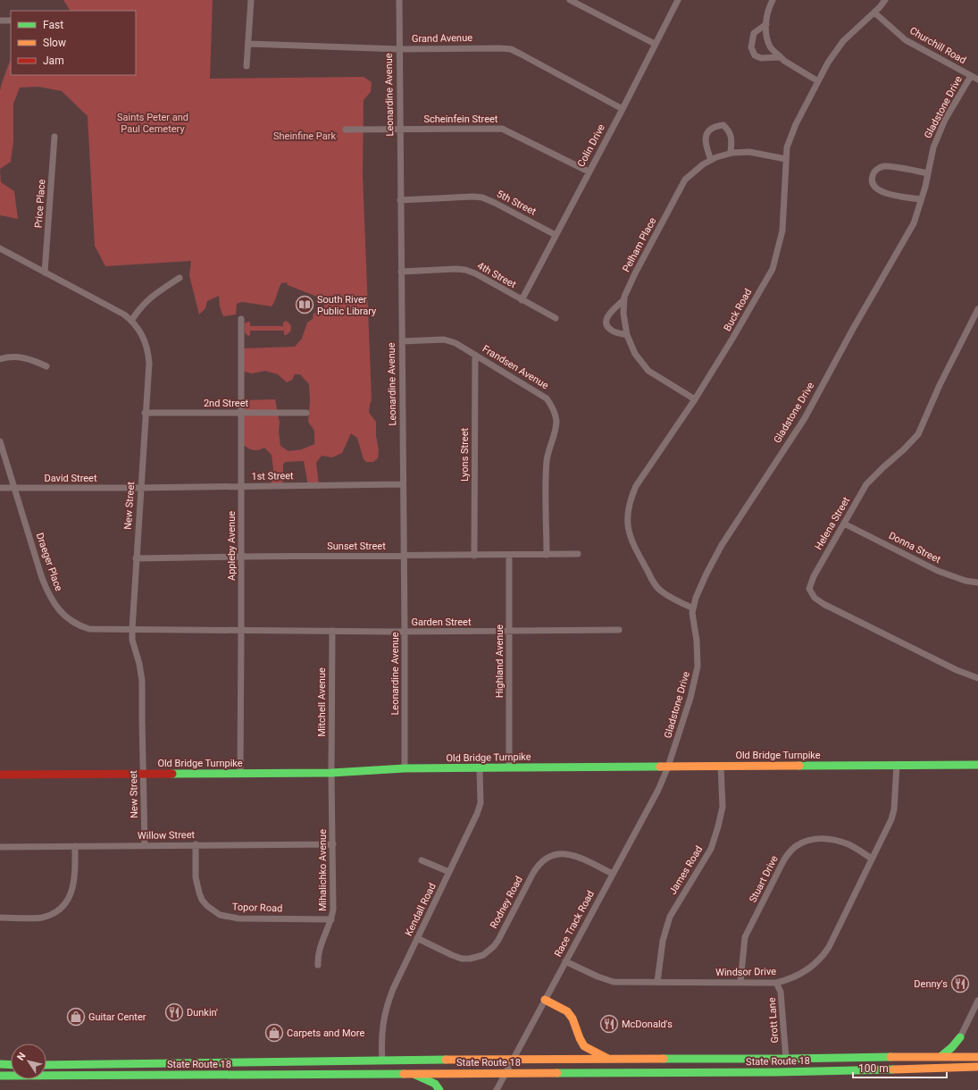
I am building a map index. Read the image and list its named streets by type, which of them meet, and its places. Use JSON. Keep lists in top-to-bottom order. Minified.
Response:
{"streets":{"main road":["Old Bridge Turnpike","State Route 18"],"street":["Grand Avenue","Churchill Road","Leonardine Avenue","Gladstone Drive","Scheinfein Street","Colin Drive","5th Street","Price Place","Pelham Place","4th Street","Buck Road","Frandsen Avenue","2nd Street","Lyons Street","1st Street","David Street","New Street","Helena Street","Appleby Avenue","Sunset Street","Donna Street","Draeger Place","Garden Street","Highland Avenue","Mitchell Avenue","Willow Street","Mihalichko Avenue","James Road","Stuart Drive","Rodney Road","Topor Road","Kendall Road","Race Track Road","Windsor Drive","Grott Lane"]},"crossings":[["Grand Avenue","Leonardine Avenue"],["Grand Avenue","Colin Drive"],["Churchill Road","Gladstone Drive"],["Churchill Road","Buck Road"],["Leonardine Avenue","Scheinfein Street"],["Leonardine Avenue","5th Street"],["Leonardine Avenue","4th Street"],["Leonardine Avenue","Frandsen Avenue"],["Leonardine Avenue","1st Street"],["Leonardine Avenue","Sunset Street"],["Leonardine Avenue","Garden Street"],["Leonardine Avenue","Old Bridge Turnpike"],["Gladstone Drive","Buck Road"],["Gladstone Drive","Old Bridge Turnpike"],["Gladstone Drive","Race Track Road"],["Scheinfein Street","Colin Drive"],["Colin Drive","5th Street"],["Colin Drive","4th Street"],["Price Place","New Street"],["Pelham Place","Buck Road"],["Frandsen Avenue","Lyons Street"],["Frandsen Avenue","Sunset Street"],["2nd Street","New Street"],["2nd Street","Appleby Avenue"],["Lyons Street","Sunset Street"],["1st Street","David Street"],["1st Street","New Street"],["1st Street","Appleby Avenue"],["David Street","New Street"],["David Street","Draeger Place"],["New Street","Sunset Street"],["New Street","Draeger Place"],["New Street","Old Bridge Turnpike"],["New Street","Willow Street"],["Helena Street","Donna Street"],["Appleby Avenue","Sunset Street"],["Appleby Avenue","Draeger Place"],["Appleby Avenue","Garden Street"],["Appleby Avenue","Old Bridge Turnpike"],["Sunset Street","Highland Avenue"],["Draeger Place","Garden Street"],["Garden Street","Highland Avenue"],["Garden Street","Mitchell Avenue"],["Highland Avenue","Old Bridge Turnpike"],["Mitchell Avenue","Old Bridge Turnpike"],["Mitchell Avenue","Mihalichko Avenue"],["Old Bridge Turnpike","Mihalichko Avenue"],["Old Bridge Turnpike","James Road"],["Old Bridge Turnpike","Kendall Road"],["Old Bridge Turnpike","Race Track Road"],["Old Bridge Turnpike","Windsor Drive"],["Willow Street","Mihalichko Avenue"],["Willow Street","Topor Road"],["Mihalichko Avenue","Topor Road"],["James Road","Windsor Drive"],["Stuart Drive","Windsor Drive"],["Rodney Road","Kendall Road"],["Rodney Road","Race Track Road"],["Kendall Road","State Route 18"],["Race Track Road","Windsor Drive"],["Race Track Road","State Route 18"],["Windsor Drive","Grott Lane"],["Grott Lane","State Route 18"]],"parks":["Saints Peter and Paul Cemetery","Sheinfine Park"],"places":{"library":["South River Public Library"],"restaurant":["Denny's","Dunkin'","McDonald's"],"shop":["Guitar Center","Carpets and More"]},"legend":["Fast","Slow","Jam"],"scale_bar":"100 m","north":"top left"}
